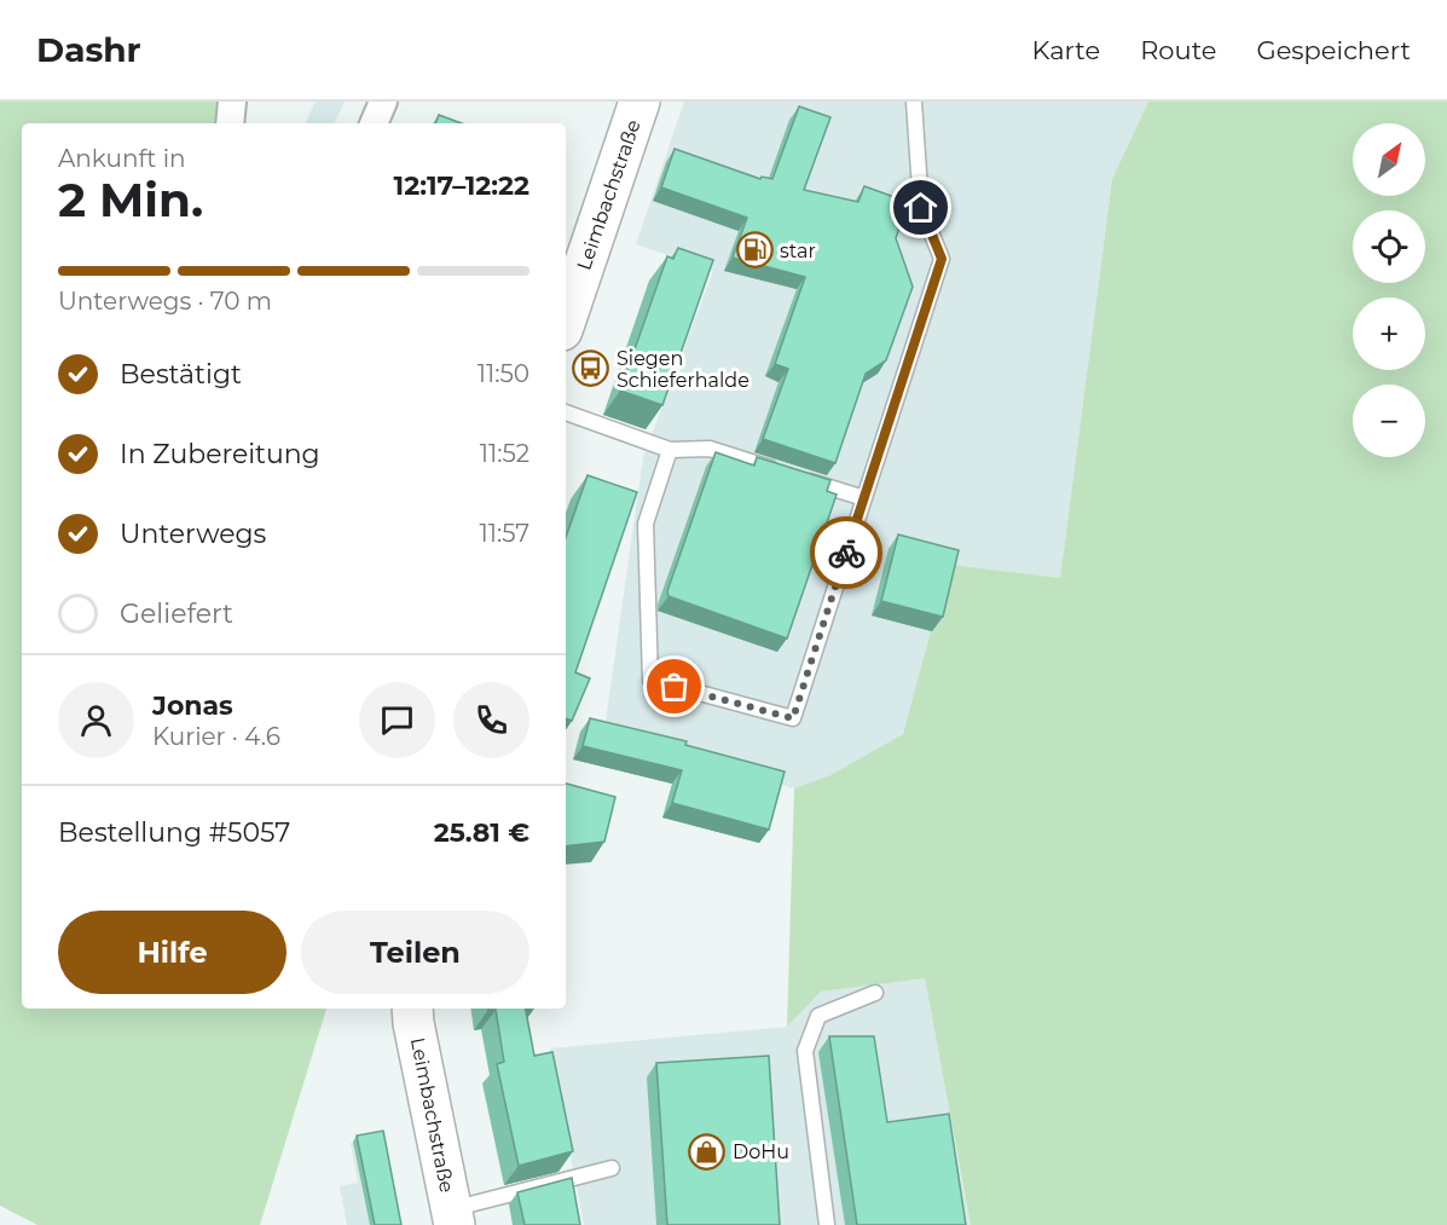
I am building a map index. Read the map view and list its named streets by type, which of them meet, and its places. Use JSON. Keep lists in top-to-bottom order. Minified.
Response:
{"streets":{"main road":["Leimbachstraße"]},"places":{"fuel station":["star"],"bus stop":["Siegen Schieferhalde"],"shop":["DoHu"]},"north":"top right","page":{"header":"Dashr","nav":["Karte","Route","Gespeichert"],"map_buttons":["+","−"],"heading":["2 Min.","Ankunft in","12:17–12:22"],"panel":["Jonas","Kurier · 4.6","Bestellung #5057","25.81 €"],"bar":"Unterwegs · 70 m","list":[["Bestätigt","11:50"],["In Zubereitung","11:52"],["Unterwegs","11:57"],"Geliefert"],"buttons":["Hilfe","Teilen"]}}
